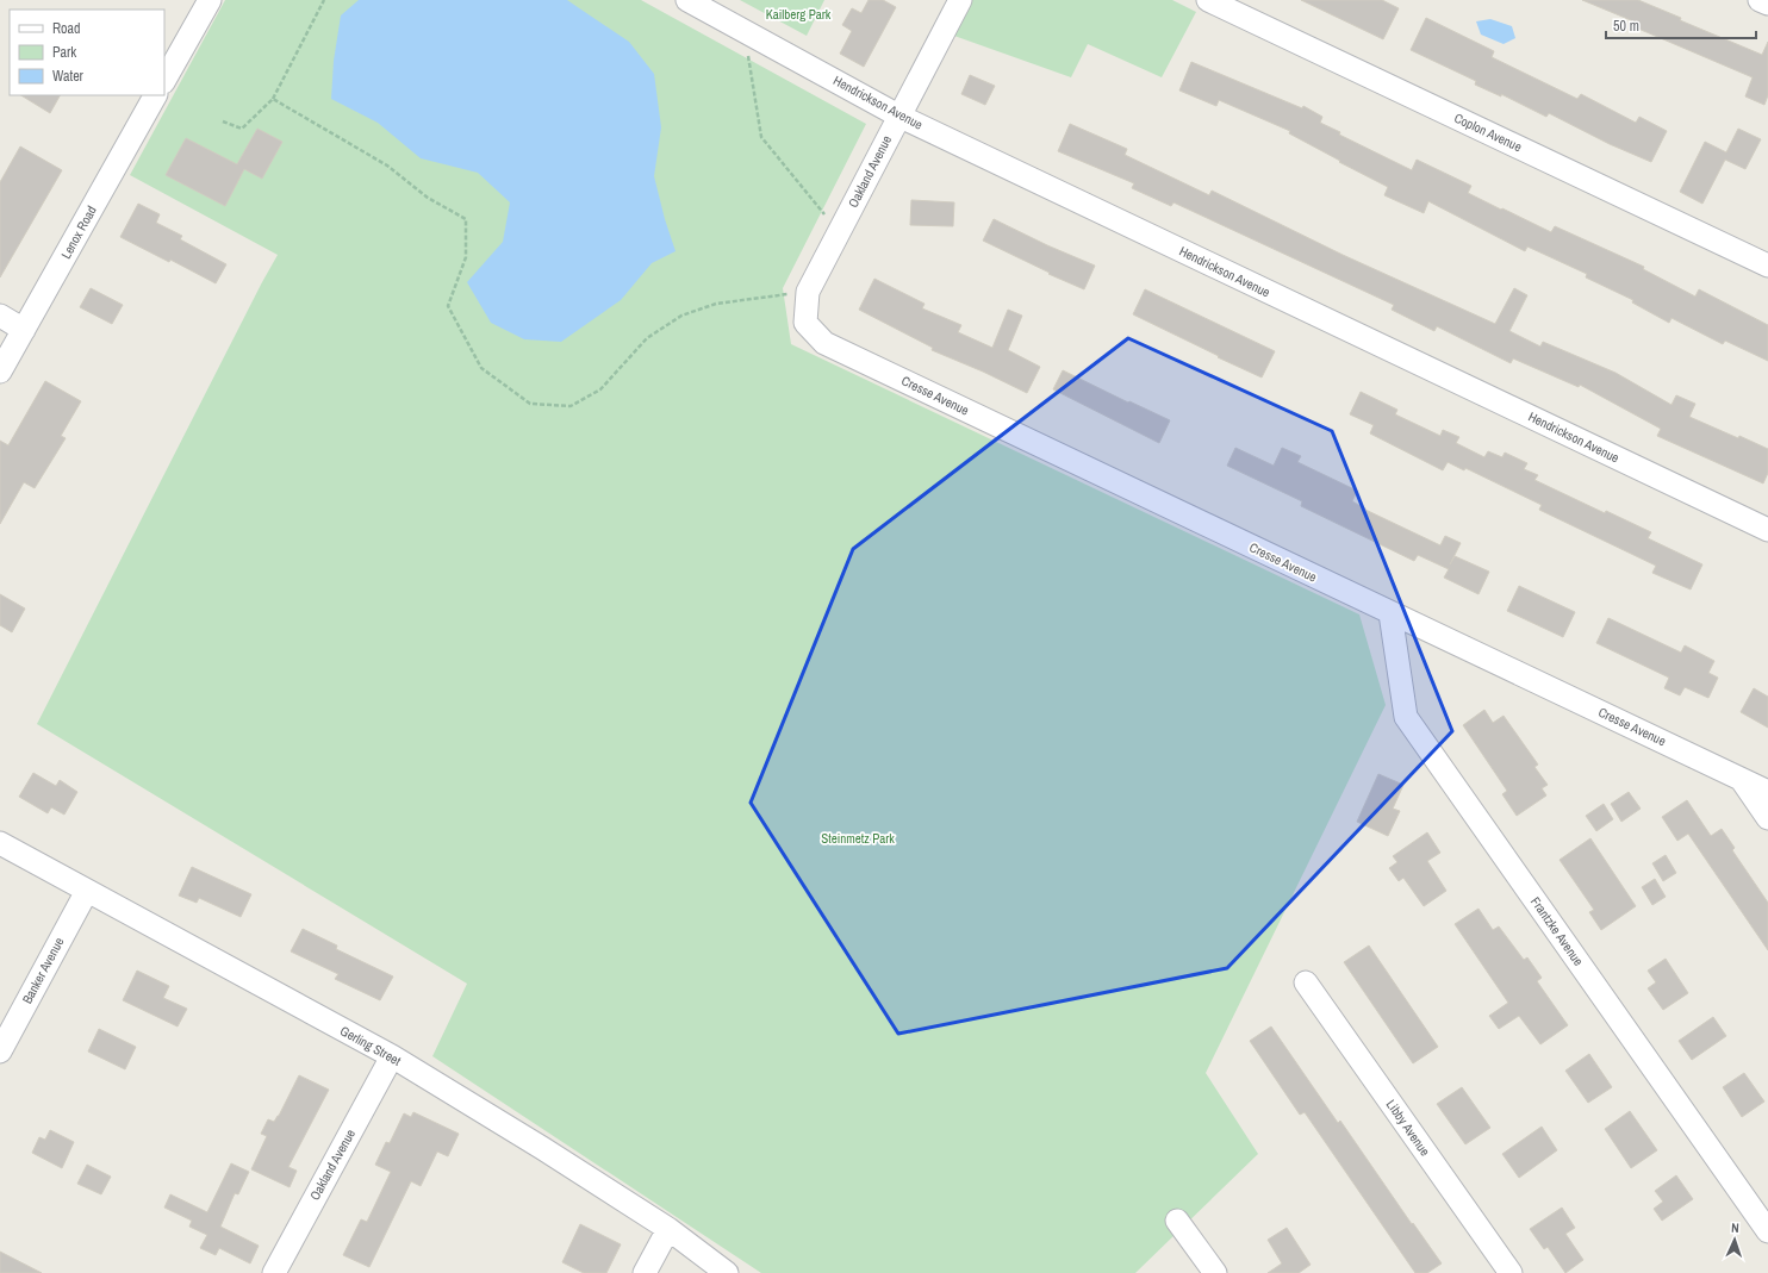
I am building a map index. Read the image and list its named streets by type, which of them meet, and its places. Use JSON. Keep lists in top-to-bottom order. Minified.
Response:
{"streets":{"street":["Hendrickson Avenue","Coplon Avenue","Oakland Avenue","Lenox Road","Cresse Avenue","Frantzke Avenue","Banker Avenue","Gerling Street","Libby Avenue"]},"crossings":[["Hendrickson Avenue","Oakland Avenue"],["Oakland Avenue","Cresse Avenue"],["Oakland Avenue","Gerling Street"],["Cresse Avenue","Frantzke Avenue"],["Banker Avenue","Gerling Street"]],"parks":["Kailberg Park","Steinmetz Park"],"legend":["Road","Park","Water"],"scale_bar":"50 m","north":"top"}
